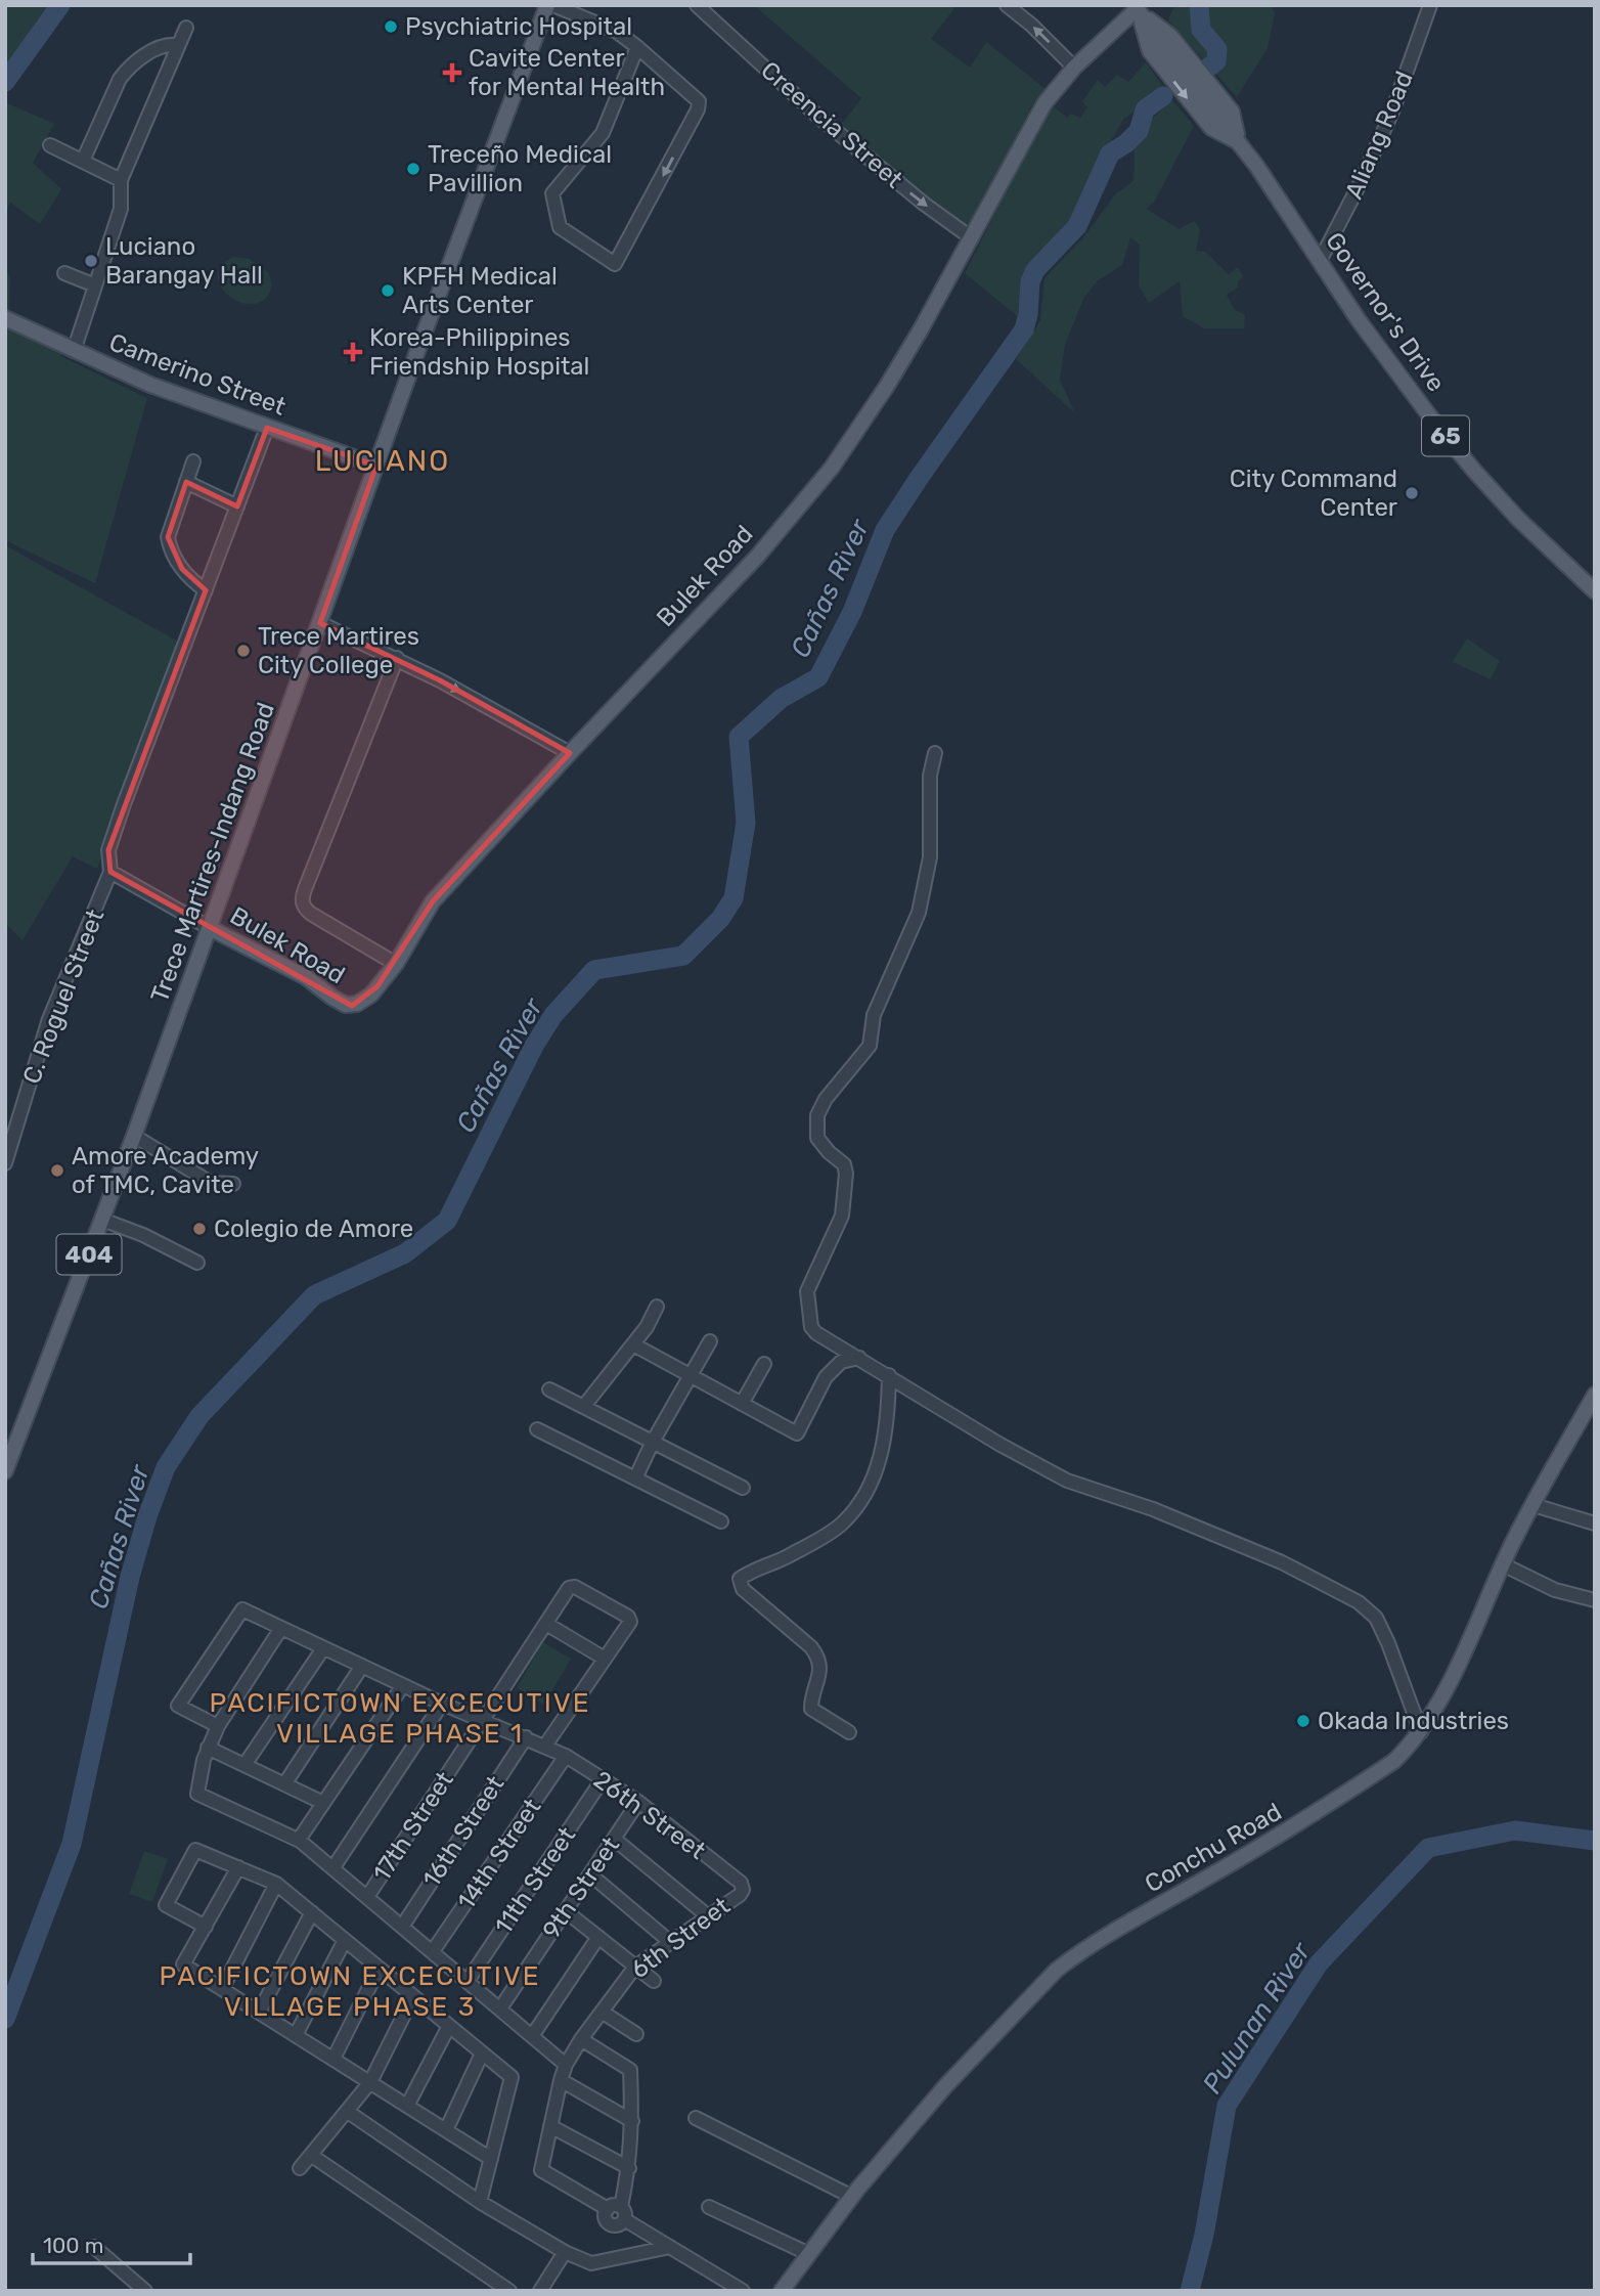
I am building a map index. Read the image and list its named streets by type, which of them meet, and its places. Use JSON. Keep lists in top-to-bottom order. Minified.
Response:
{"streets":{"main road":["Governor's Drive","Camerino Street","65","Bulek Road","Trece Martires-Indang Road","404","Conchu Road"],"street":["Creencia Street","Aliang Road","C. Roguel Street","26th Street","17th Street","16th Street","14th Street","11th Street","9th Street","6th Street"]},"crossings":[["Creencia Street","Bulek Road"],["Aliang Road","Governor's Drive"],["Governor's Drive","Bulek Road"],["Camerino Street","Trece Martires-Indang Road"],["Camerino Street","C. Roguel Street"],["Bulek Road","Trece Martires-Indang Road"],["26th Street","17th Street"],["26th Street","16th Street"],["26th Street","14th Street"],["26th Street","11th Street"],["26th Street","9th Street"],["26th Street","6th Street"]],"one_way":["Creencia Street"],"districts":["LUCIANO","PACIFICTOWN EXCECUTIVE VILLAGE PHASE 1","PACIFICTOWN EXCECUTIVE VILLAGE PHASE 3"],"water":["Cañas River","Pulunan River"],"places":{"other":["Psychiatric Hospital","Treceño Medical Pavillion","Luciano Barangay Hall","KPFH Medical Arts Center","City Command Center","Trece Martires City College","Amore Academy of TMC, Cavite","Colegio de Amore","Okada Industries"],"health":["Cavite Center for Mental Health","Korea-Philippines Friendship Hospital"]},"scale_bar":"100 m"}
